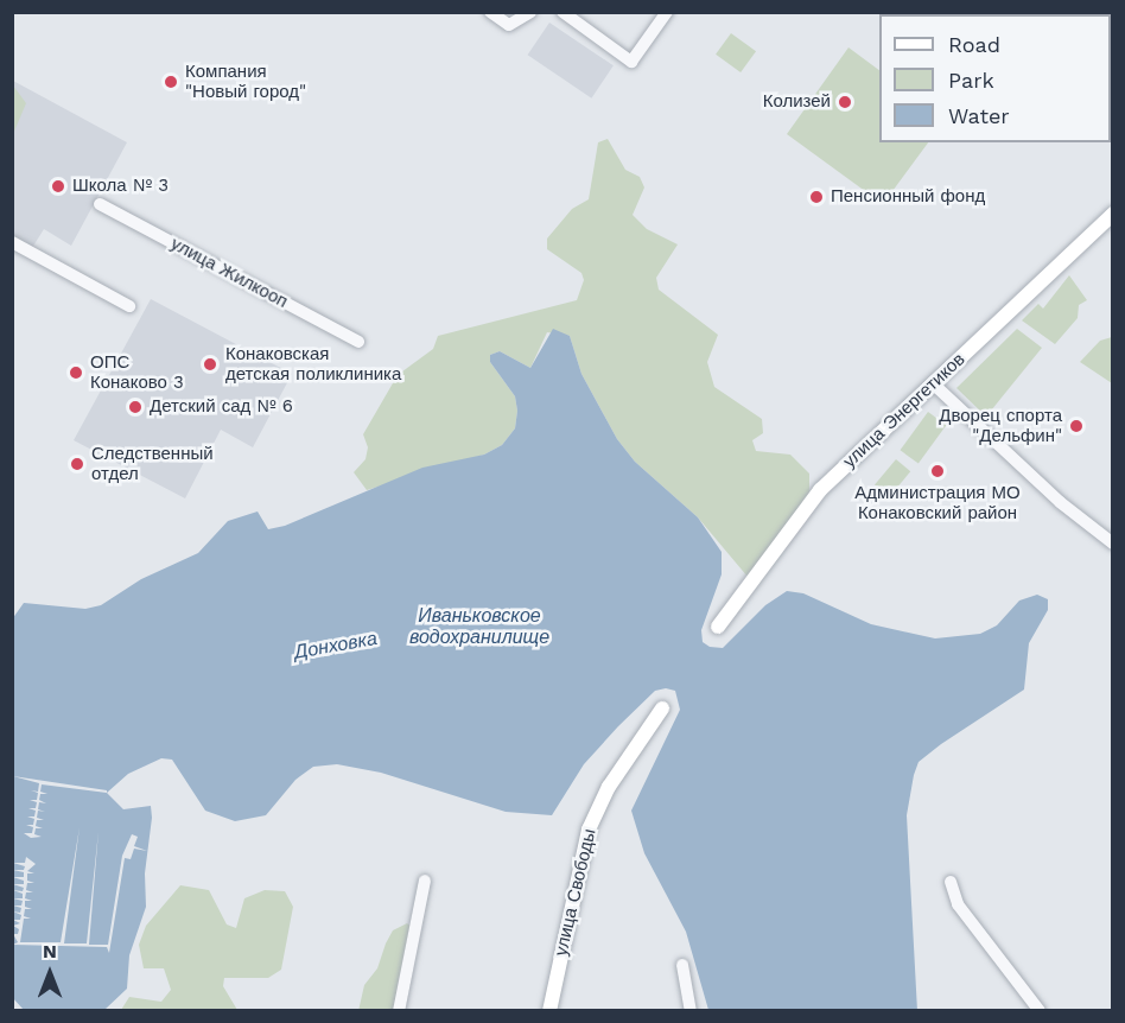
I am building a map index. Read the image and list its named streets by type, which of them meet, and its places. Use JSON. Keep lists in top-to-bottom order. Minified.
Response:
{"streets":{"main road":["улица Энергетиков","улица Свободы"],"street":["улица Жилкооп"]},"water":["Иваньковское водохранилище","Донховка"],"places":["Компания \"Новый город\"","Колизей","Школа № 3","Пенсионный фонд","Конаковская детская поликлиника","ОПС Конаково 3","Детский сад № 6","Дворец спорта \"Дельфин\"","Следственный отдел","Администрация МО Конаковский район"],"legend":["Road","Park","Water"],"north":"top"}
